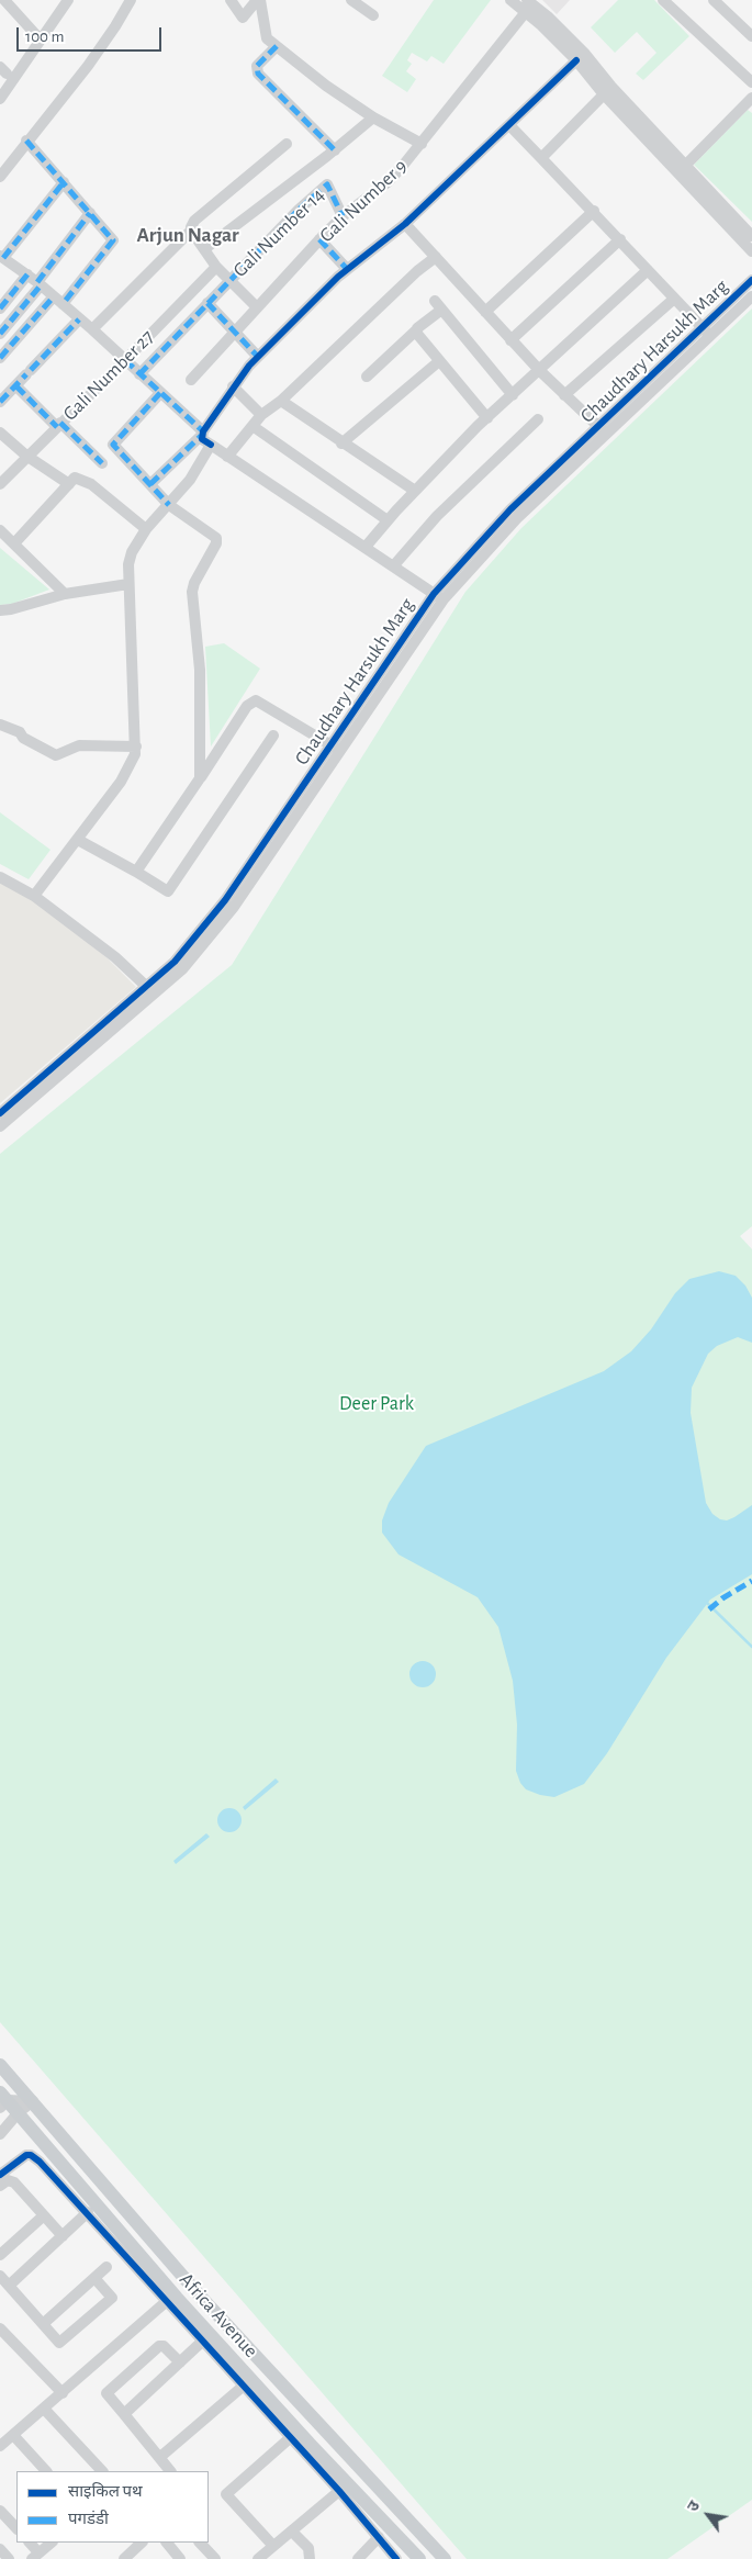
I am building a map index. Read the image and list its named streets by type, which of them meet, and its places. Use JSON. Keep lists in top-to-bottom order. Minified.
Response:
{"streets":{"main road":["Africa Avenue"],"street":["Gali Number 9","Gali Number 14","Chaudhary Harsukh Marg","Gali Number 27"]},"crossings":[["Gali Number 9","Gali Number 14"]],"districts":["Arjun Nagar"],"parks":["Deer Park"],"legend":["साइकिल पथ","पगडंडी"],"scale_bar":"100 m","north":"top left"}
